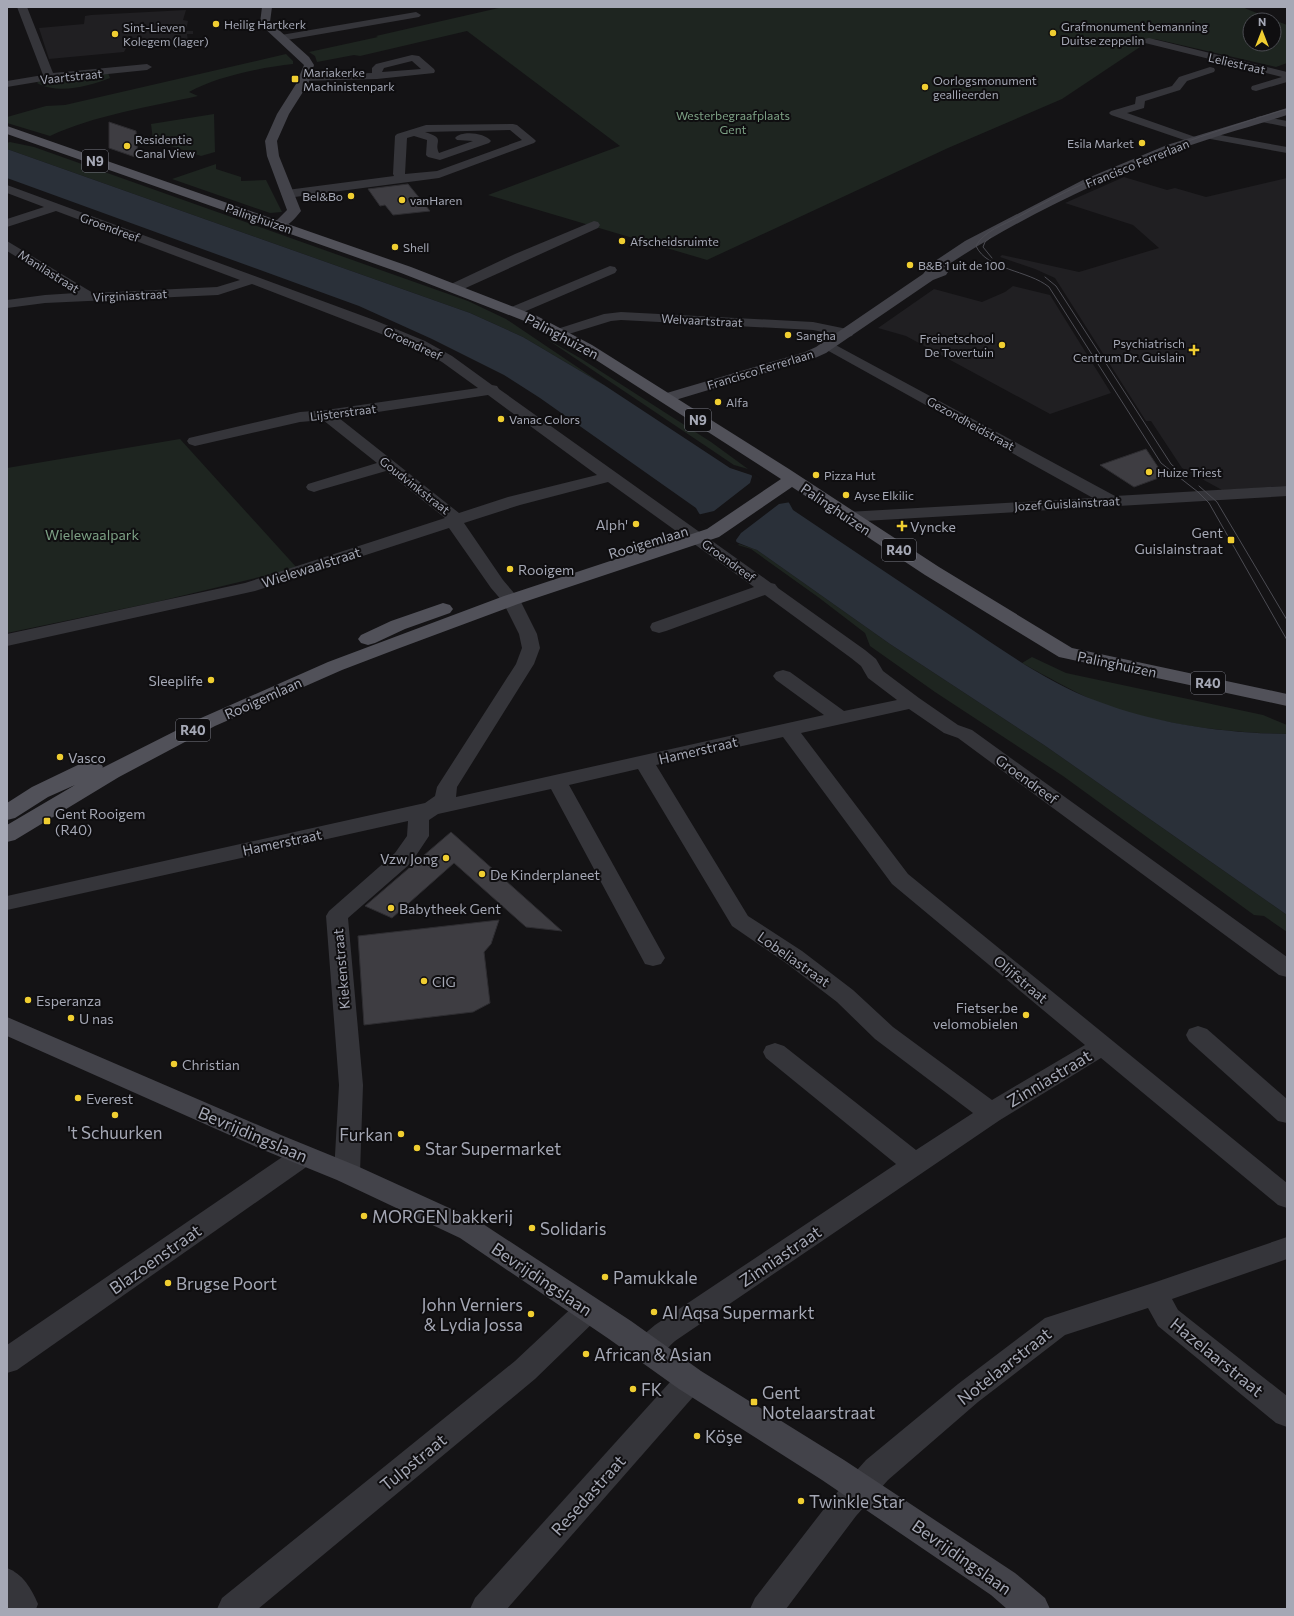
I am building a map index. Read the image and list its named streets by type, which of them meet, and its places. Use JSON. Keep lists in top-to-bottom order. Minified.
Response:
{"streets":{"main road":["N9","Palinghuizen","Rooigemlaan","R40"],"street":["Leliestraat","Vaartstraat","Francisco Ferrerlaan","Groendreef","Manilastraat","Virginiastraat","Welvaartstraat","Lijsterstraat","Gezondheidstraat","Goudvinkstraat","Jozef Guislainstraat","Wielewaalstraat","Hamerstraat","Lobeliastraat","Kiekenstraat","Olijfstraat","Zinniastraat","Bevrijdingslaan","Blazoenstraat","Hazelaarstraat","Notelaarstraat","Tulpstraat","Resedastraat"]},"crossings":[["Francisco Ferrerlaan","Palinghuizen"],["Francisco Ferrerlaan","Welvaartstraat"],["Francisco Ferrerlaan","Gezondheidstraat"],["Palinghuizen","Welvaartstraat"],["Palinghuizen","Jozef Guislainstraat"],["Palinghuizen","Rooigemlaan"],["Groendreef","Virginiastraat"],["Groendreef","Lijsterstraat"],["Groendreef","Rooigemlaan"],["Groendreef","Wielewaalstraat"],["Groendreef","Hamerstraat"],["Manilastraat","Virginiastraat"],["Lijsterstraat","Goudvinkstraat"],["Gezondheidstraat","Jozef Guislainstraat"],["Goudvinkstraat","Rooigemlaan"],["Goudvinkstraat","Wielewaalstraat"],["Goudvinkstraat","Kiekenstraat"],["Rooigemlaan","Kiekenstraat"],["Hamerstraat","Lobeliastraat"],["Hamerstraat","Kiekenstraat"],["Hamerstraat","Olijfstraat"],["Lobeliastraat","Zinniastraat"],["Kiekenstraat","Bevrijdingslaan"],["Olijfstraat","Zinniastraat"],["Zinniastraat","Bevrijdingslaan"],["Bevrijdingslaan","Blazoenstraat"],["Bevrijdingslaan","Notelaarstraat"],["Bevrijdingslaan","Tulpstraat"],["Bevrijdingslaan","Resedastraat"],["Hazelaarstraat","Notelaarstraat"]],"parks":["Westerbegraafplaats Gent","Wielewaalpark"],"places":{"other":["Heilig Hartkerk","Grafmonument bemanning Duitse zeppelin","Sint-Lieven Kolegem (lager)","Oorlogsmonument geallieerden","Esila Market","Residentie Canal View","Bel&Bo","vanHaren","Afscheidsruimte","Shell","B&B 1 uit de 100","Sangha","Freinetschool De Tovertuin","Alfa","Vanac Colors","Huize Triest","Pizza Hut","Ayse Elkilic","Alph'","Rooigem","Sleeplife","Vasco","Vzw Jong","De Kinderplaneet","Babytheek Gent","CIG","Esperanza","Fietser.be velomobielen","U nas","Christian","Everest","'t Schuurken","Furkan","Star Supermarket","MORGEN bakkerij","Solidaris","Pamukkale","Brugse Poort","Al Aqsa Supermarkt","John Verniers & Lydia Jossa","African & Asian","FK","Köşe","Twinkle Star"],"transit":["Mariakerke Machinistenpark","Gent Guislainstraat","Gent Rooigem (R40)","Gent Notelaarstraat"],"health":["Psychiatrisch Centrum Dr. Guislain","Vyncke"]},"north":"top"}
